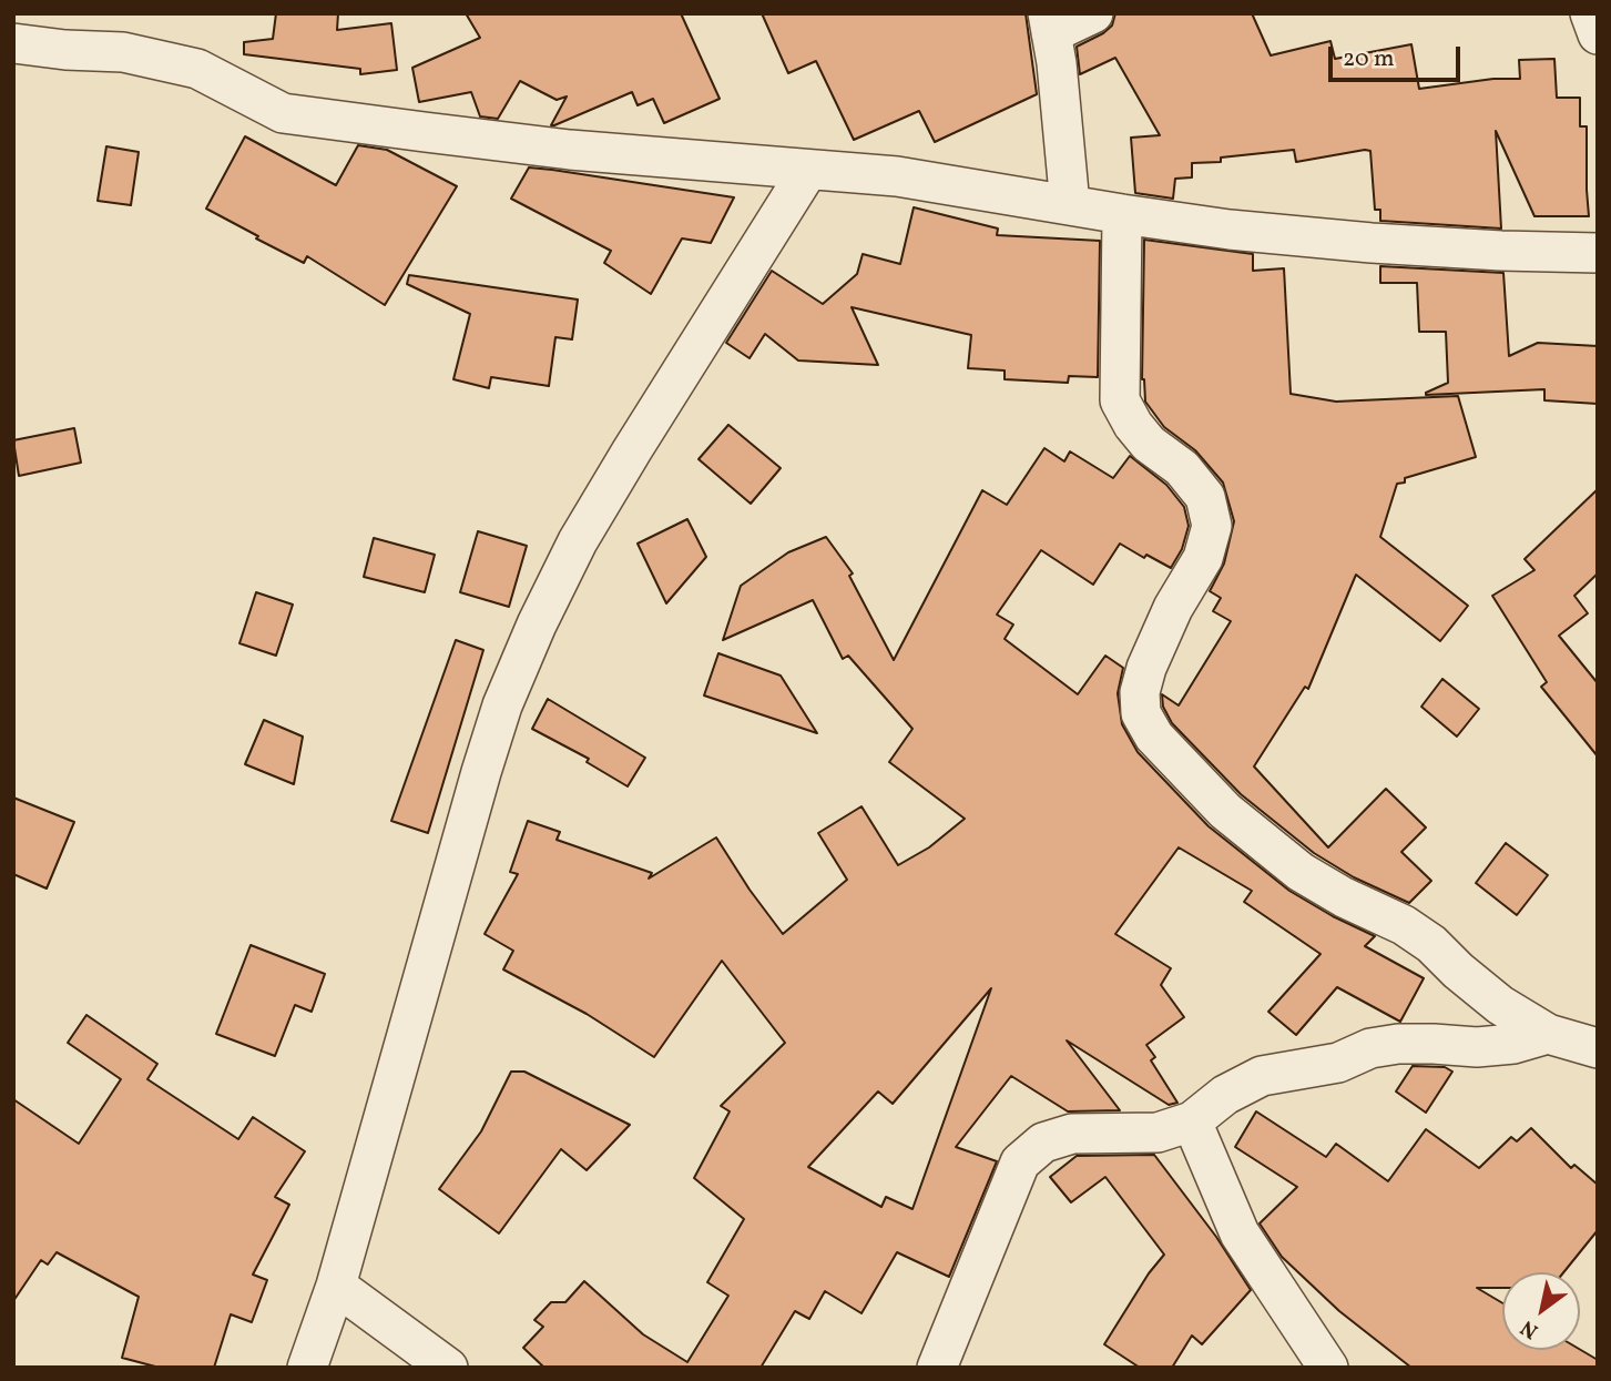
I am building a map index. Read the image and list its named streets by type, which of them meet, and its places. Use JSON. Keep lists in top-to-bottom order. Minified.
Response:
{"scale_bar":"20 m","north":"bottom left"}
